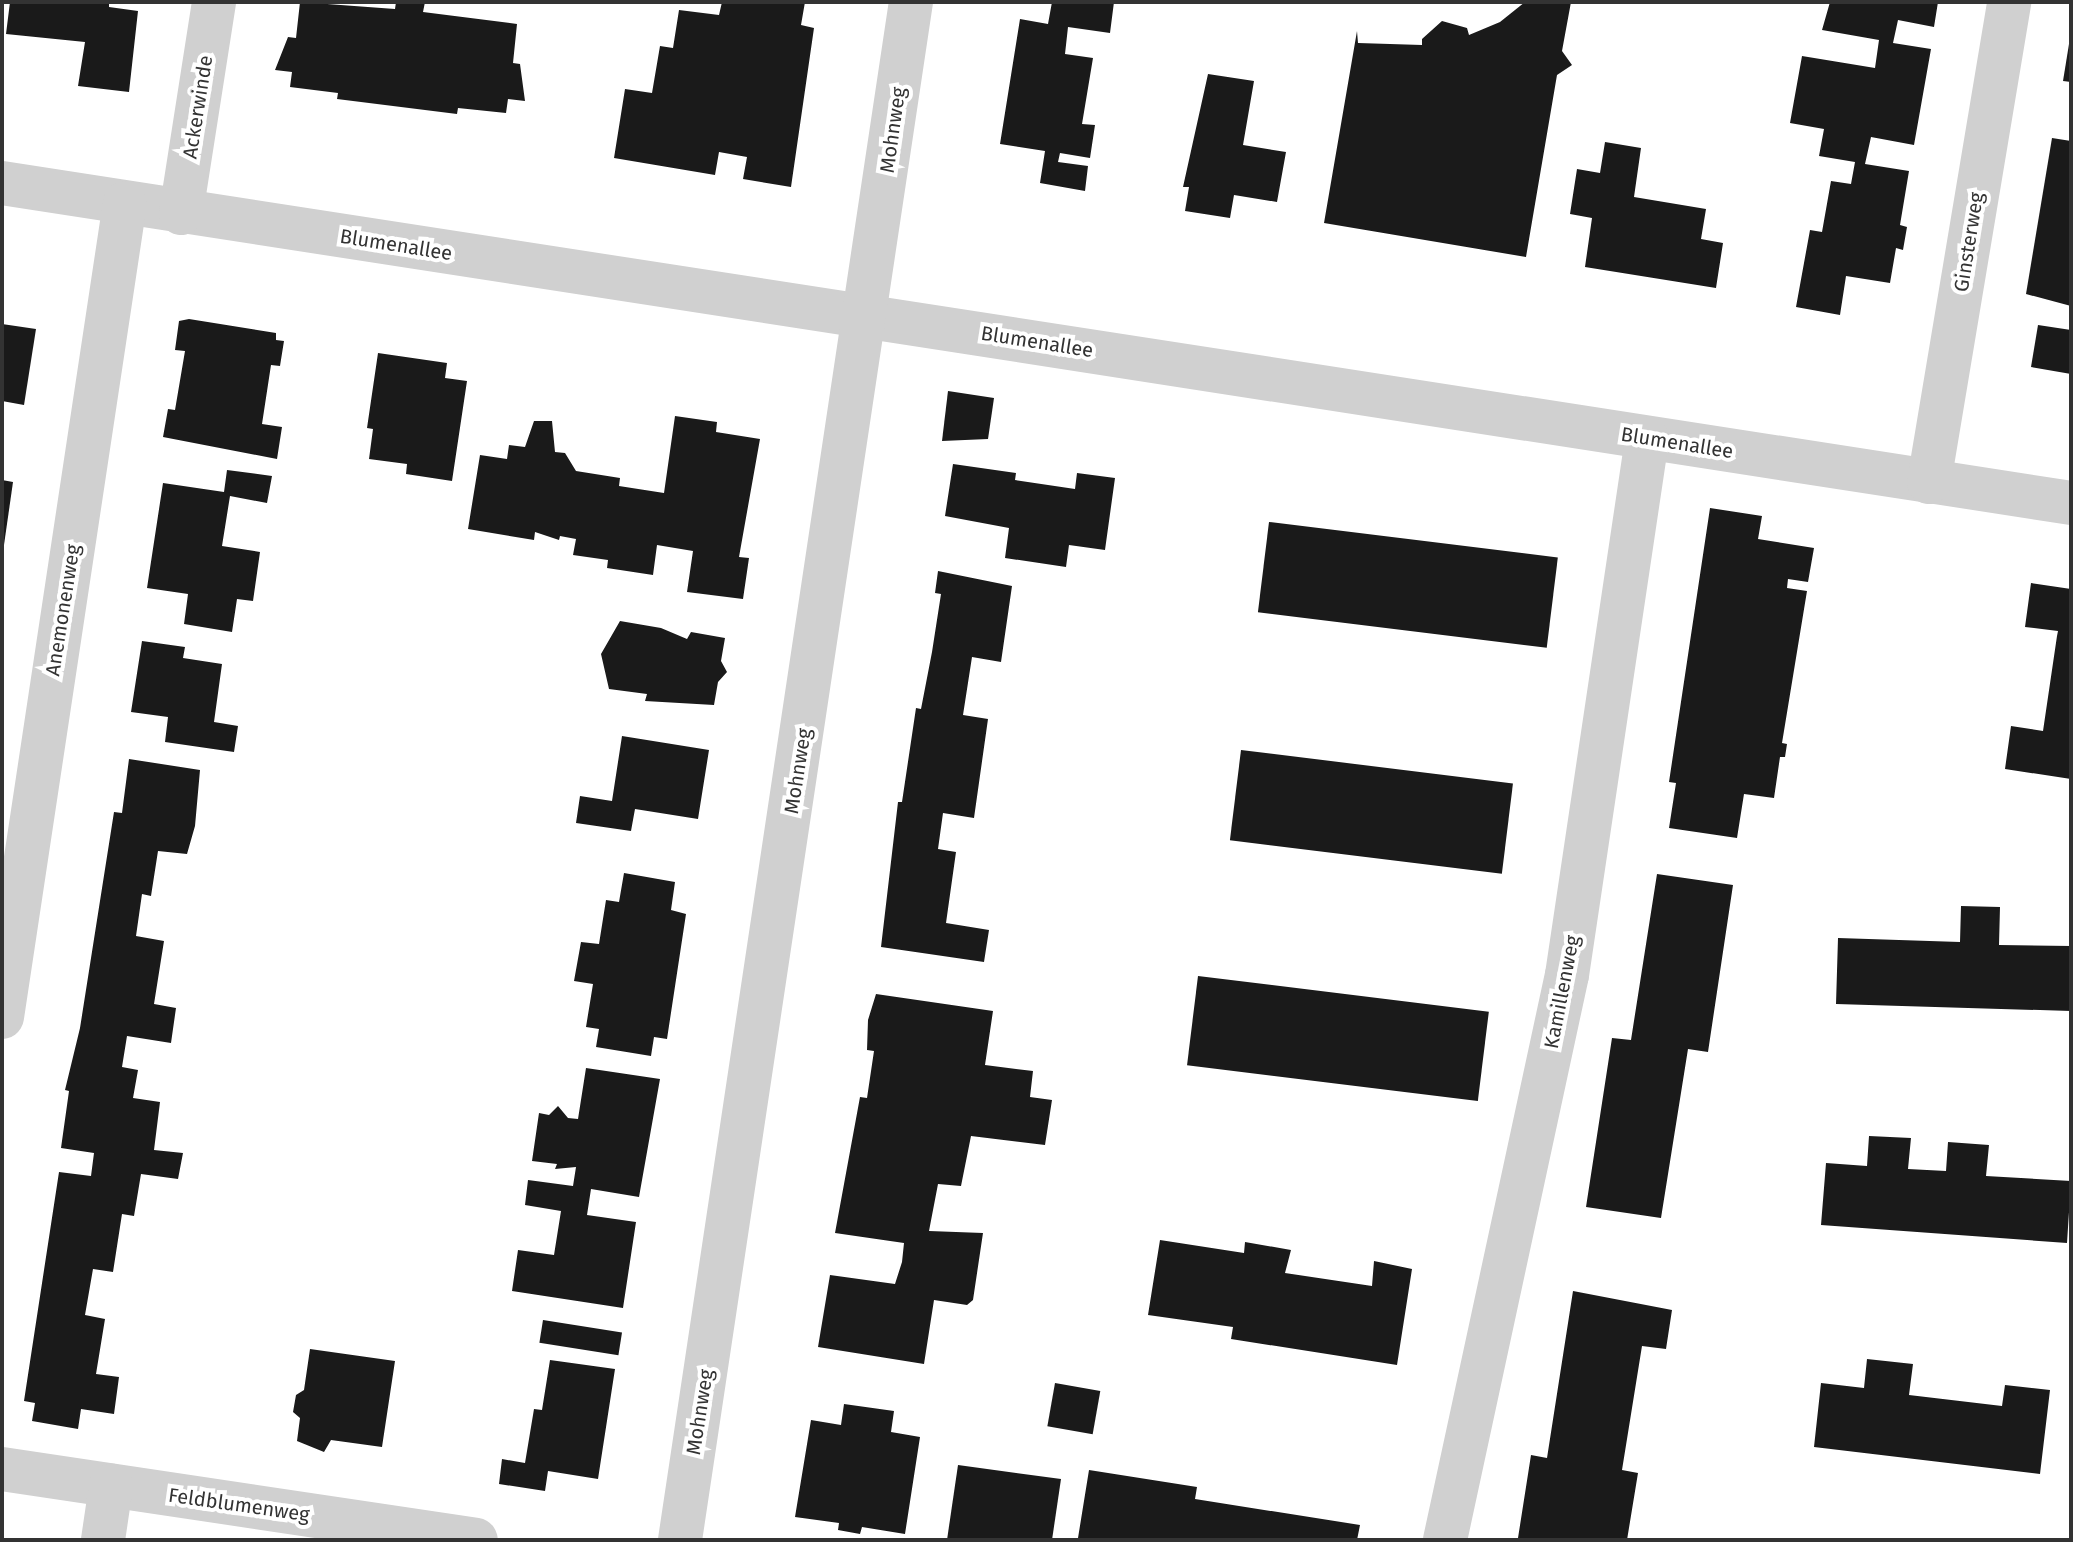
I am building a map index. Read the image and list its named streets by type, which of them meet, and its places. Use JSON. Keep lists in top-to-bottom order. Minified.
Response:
{"streets":{"street":["Ackerwinde","Mohnweg","Ginsterweg","Blumenallee","Anemonenweg","Kamillenweg","Feldblumenweg"]},"crossings":[["Ackerwinde","Blumenallee"],["Mohnweg","Blumenallee"],["Ginsterweg","Blumenallee"],["Blumenallee","Anemonenweg"],["Blumenallee","Kamillenweg"]]}
